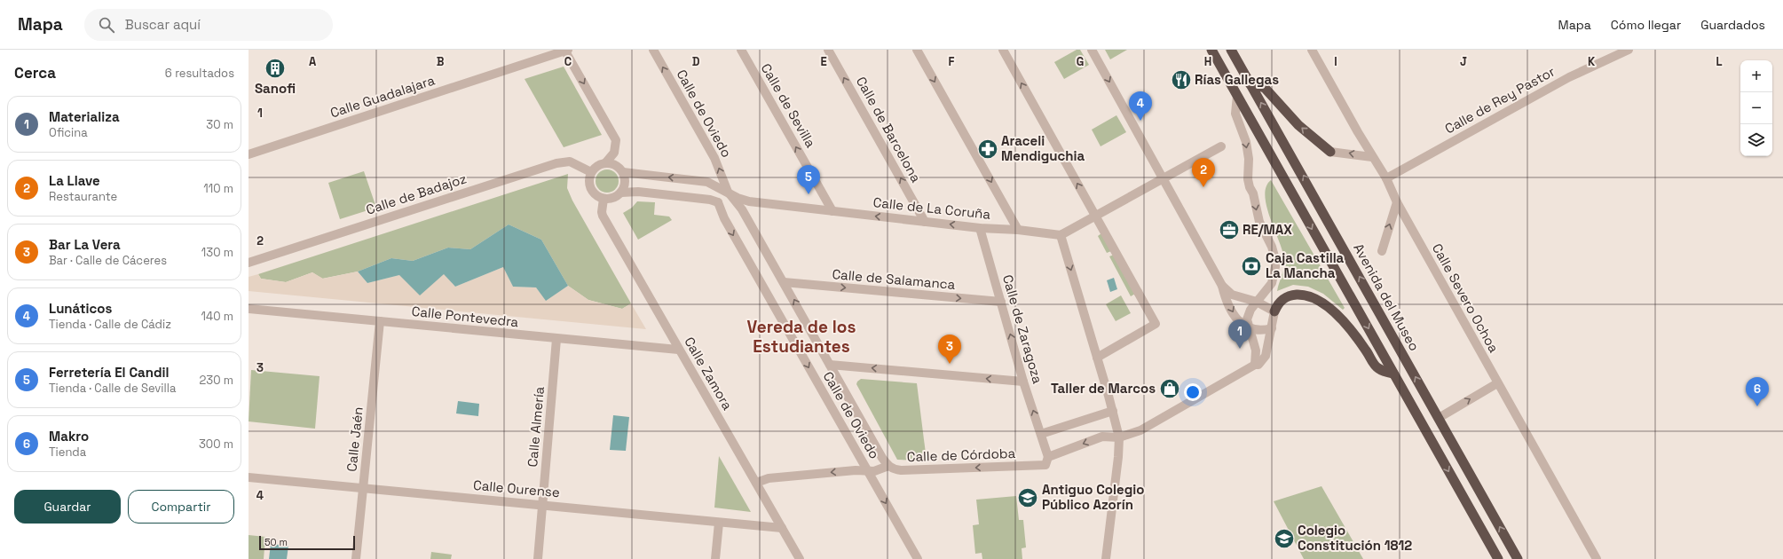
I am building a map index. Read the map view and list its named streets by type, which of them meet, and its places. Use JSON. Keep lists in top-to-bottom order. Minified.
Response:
{"streets":{"highway":["Avenida del Museo"],"street":["Calle Guadalajara","Calle de Rey Pastor","Calle de Sevilla","Calle de Oviedo","Calle de Barcelona","Calle de Badajoz","Calle de La Coruña","Calle de Salamanca","Calle Severo Ochoa","Calle Pontevedra","Calle de Zaragoza","Calle Zamora","Calle Almería","Calle Jaén","Calle de Córdoba","Calle Ourense"]},"crossings":[["Calle de Rey Pastor","Calle Severo Ochoa"],["Calle de Sevilla","Calle de La Coruña"],["Calle de Oviedo","Calle de La Coruña"],["Calle de Oviedo","Calle de Salamanca"],["Calle de Oviedo","Calle de Córdoba"],["Calle de Barcelona","Calle de La Coruña"],["Calle de Badajoz","Calle de La Coruña"],["Calle de Badajoz","Calle Zamora"],["Calle de La Coruña","Calle de Zaragoza"],["Calle de La Coruña","Calle Zamora"],["Calle de Salamanca","Calle de Zaragoza"],["Calle Pontevedra","Calle Zamora"],["Calle Pontevedra","Calle Almería"],["Calle Pontevedra","Calle Jaén"],["Calle de Zaragoza","Calle de Córdoba"],["Calle Zamora","Calle de Córdoba"],["Calle Zamora","Calle Ourense"],["Calle Almería","Calle Ourense"],["Calle Jaén","Calle Ourense"]],"one_way":["Calle de Sevilla","Calle de Córdoba"],"districts":["Vereda de los Estudiantes"],"places":{"building":["Sanofi"],"restaurant":["Rías Gallegas"],"pharmacy":["Araceli Mendiguchia"],"office":["RE/MAX"],"bank":["Caja Castilla La Mancha"],"shop":["Taller de Marcos"],"school or university":["Antiguo Colegio Público Azorín","Colegio Constitución 1812"]},"scale_bar":"50 m","page":{"header":"Mapa","search":"Buscar aquí","nav":["Mapa","Cómo llegar","Guardados"],"heading":["Cerca","6 resultados"],"map_buttons":["+","−"],"pins":["4","2","5","1","3","6"],"list":[{"mark":"1","name":"Materializa","note":"Oficina","value":"30 m"},{"mark":"2","name":"La Llave","note":"Restaurante","value":"110 m"},{"mark":"3","name":"Bar La Vera","note":"Bar · Calle de Cáceres","value":"130 m"},{"mark":"4","name":"Lunáticos","note":"Tienda · Calle de Cádiz","value":"140 m"},{"mark":"5","name":"Ferretería El Candil","note":"Tienda · Calle de Sevilla","value":"230 m"},{"mark":"6","name":"Makro","note":"Tienda","value":"300 m"}],"buttons":["Guardar","Compartir"],"scale":"50 m"},"grid":{"columns":["A","B","C","D","E","F","G","H","I","J","K","L"],"rows":["1","2","3","4"]}}
